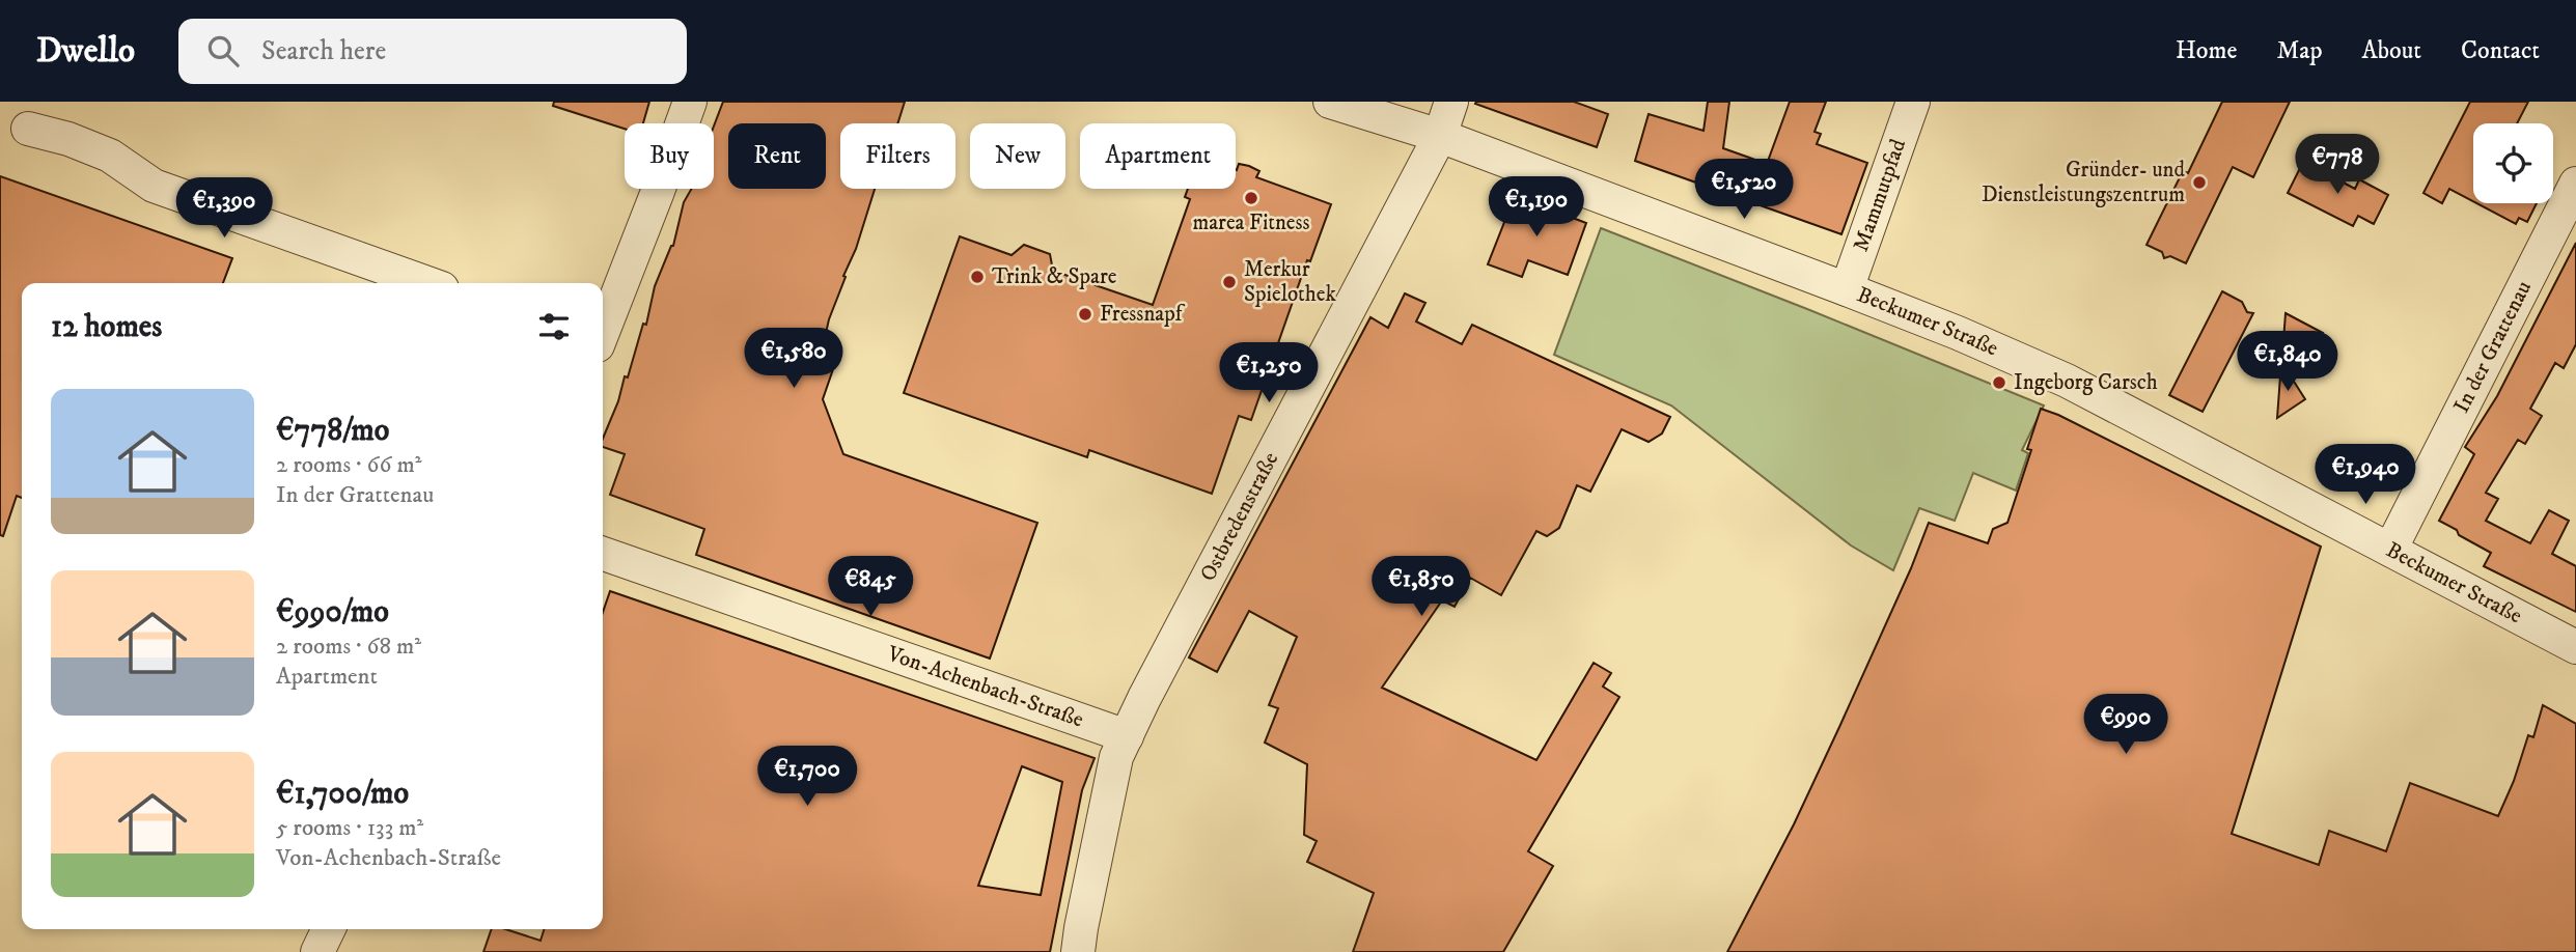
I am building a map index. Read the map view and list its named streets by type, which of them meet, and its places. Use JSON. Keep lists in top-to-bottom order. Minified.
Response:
{"streets":{"street":["Mammutpfad","Beckumer Straße","In der Grattenau","Ostbredenstraße","Von-Achenbach-Straße"]},"crossings":[["Mammutpfad","Beckumer Straße"],["Beckumer Straße","In der Grattenau"],["Beckumer Straße","Ostbredenstraße"],["Ostbredenstraße","Von-Achenbach-Straße"]],"places":["Gründer- und Dienstleistungszentrum","marea Fitness","Trink & Spare","Merkur Spielothek","Fressnapf","Ingeborg Carsch"],"page":{"header":"Dwello","search":"Search here","nav":["Home","Map","About","Contact"],"chip":["Buy","Rent","Filters","New","Apartment"],"price":["€778","€1,520","€1,190","€1,390","€1,580","€1,840","€1,250","€1,940","€845","€1,850","€990","€1,700"],"heading":"12 homes","list":[{"name":"€778/mo","note":"2 rooms · 66 m² · In der Grattenau"},{"name":"€990/mo","note":"2 rooms · 68 m² · Apartment"},{"name":"€1,700/mo","note":"5 rooms · 133 m² · Von-Achenbach-Straße"}]}}
